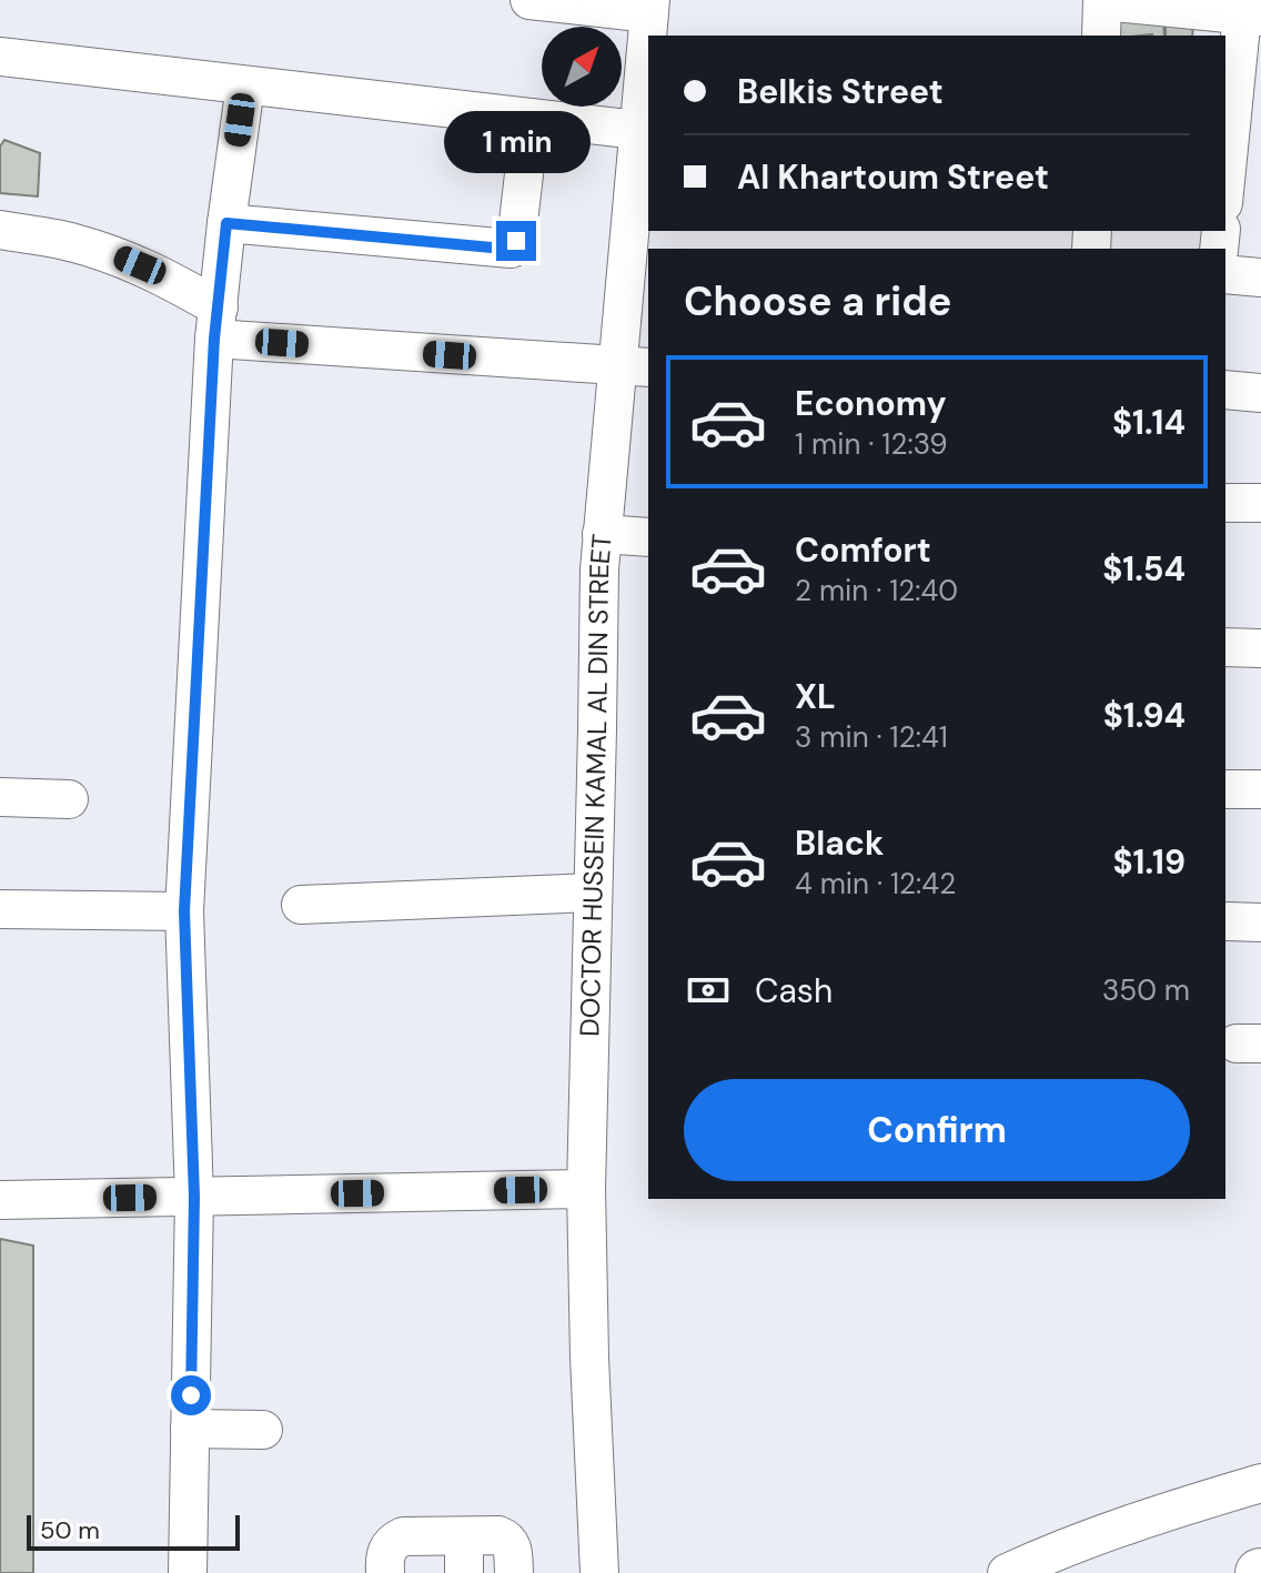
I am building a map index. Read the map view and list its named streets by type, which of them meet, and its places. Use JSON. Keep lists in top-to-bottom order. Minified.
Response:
{"streets":{"street":["DOCTOR HUSSEIN KAMAL AL DIN STREET"]},"scale_bar":"50 m","north":"top right","page":{"banner":["Belkis Street","Al Khartoum Street"],"bubble":"1 min","heading":"Choose a ride","list":[{"name":"Economy","note":"1 min · 12:39","value":"$1.14"},{"name":"Comfort","note":"2 min · 12:40","value":"$1.54"},{"name":"XL","note":"3 min · 12:41","value":"$1.94"},{"name":"Black","note":"4 min · 12:42","value":"$1.19"}],"pay":["Cash","350 m"],"buttons":"Confirm","scale":"50 m"}}
